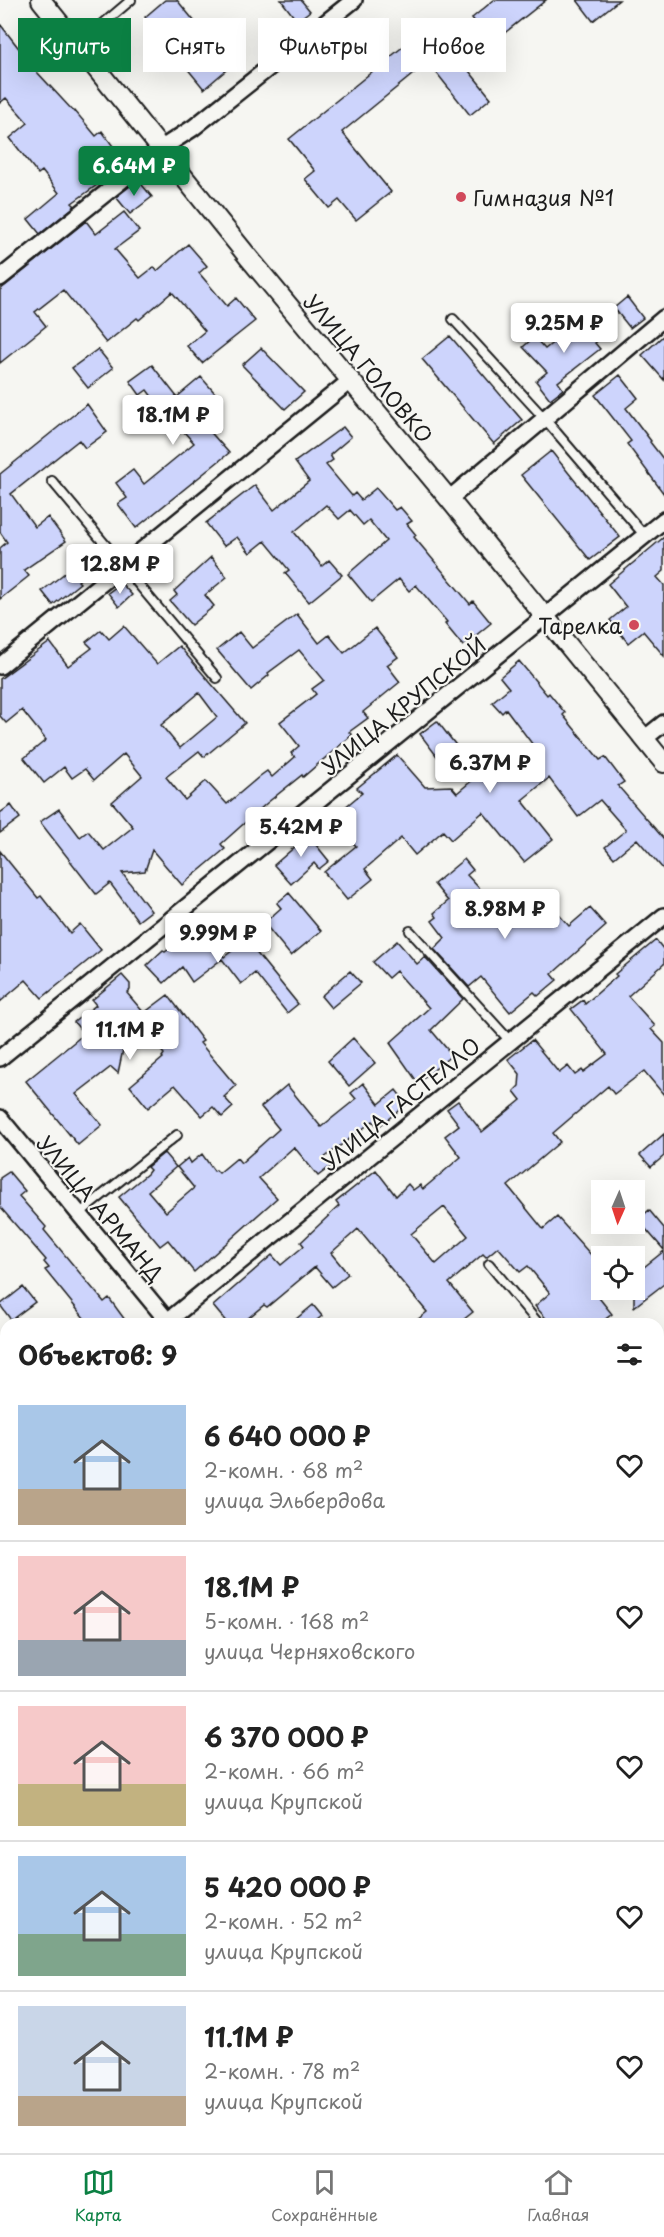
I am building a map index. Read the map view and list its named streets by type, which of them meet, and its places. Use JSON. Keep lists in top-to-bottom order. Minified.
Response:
{"streets":{"street":["УЛИЦА ГОЛОВКО","УЛИЦА КРУПСКОЙ","УЛИЦА ГАСТЕЛЛО","УЛИЦА АРМАНД"]},"crossings":[["УЛИЦА ГОЛОВКО","УЛИЦА КРУПСКОЙ"]],"places":["Гимназия №1","Тарелка"],"north":"bottom","page":{"chip":["Купить","Снять","Фильтры","Новое"],"price":["6.64M ₽","9.25M ₽","18.1M ₽","12.8M ₽","6.37M ₽","5.42M ₽","8.98M ₽","9.99M ₽","11.1M ₽"],"heading":"Объектов: 9","list":[{"name":"6 640 000 ₽","note":"2-комн. · 68 m² · улица Эльбердова"},{"name":"18.1M ₽","note":"5-комн. · 168 m² · улица Черняховского"},{"name":"6 370 000 ₽","note":"2-комн. · 66 m² · улица Крупской"},{"name":"5 420 000 ₽","note":"2-комн. · 52 m² · улица Крупской"},{"name":"11.1M ₽","note":"2-комн. · 78 m² · улица Крупской"}],"tabs":["Карта","Сохранённые","Главная"]}}
